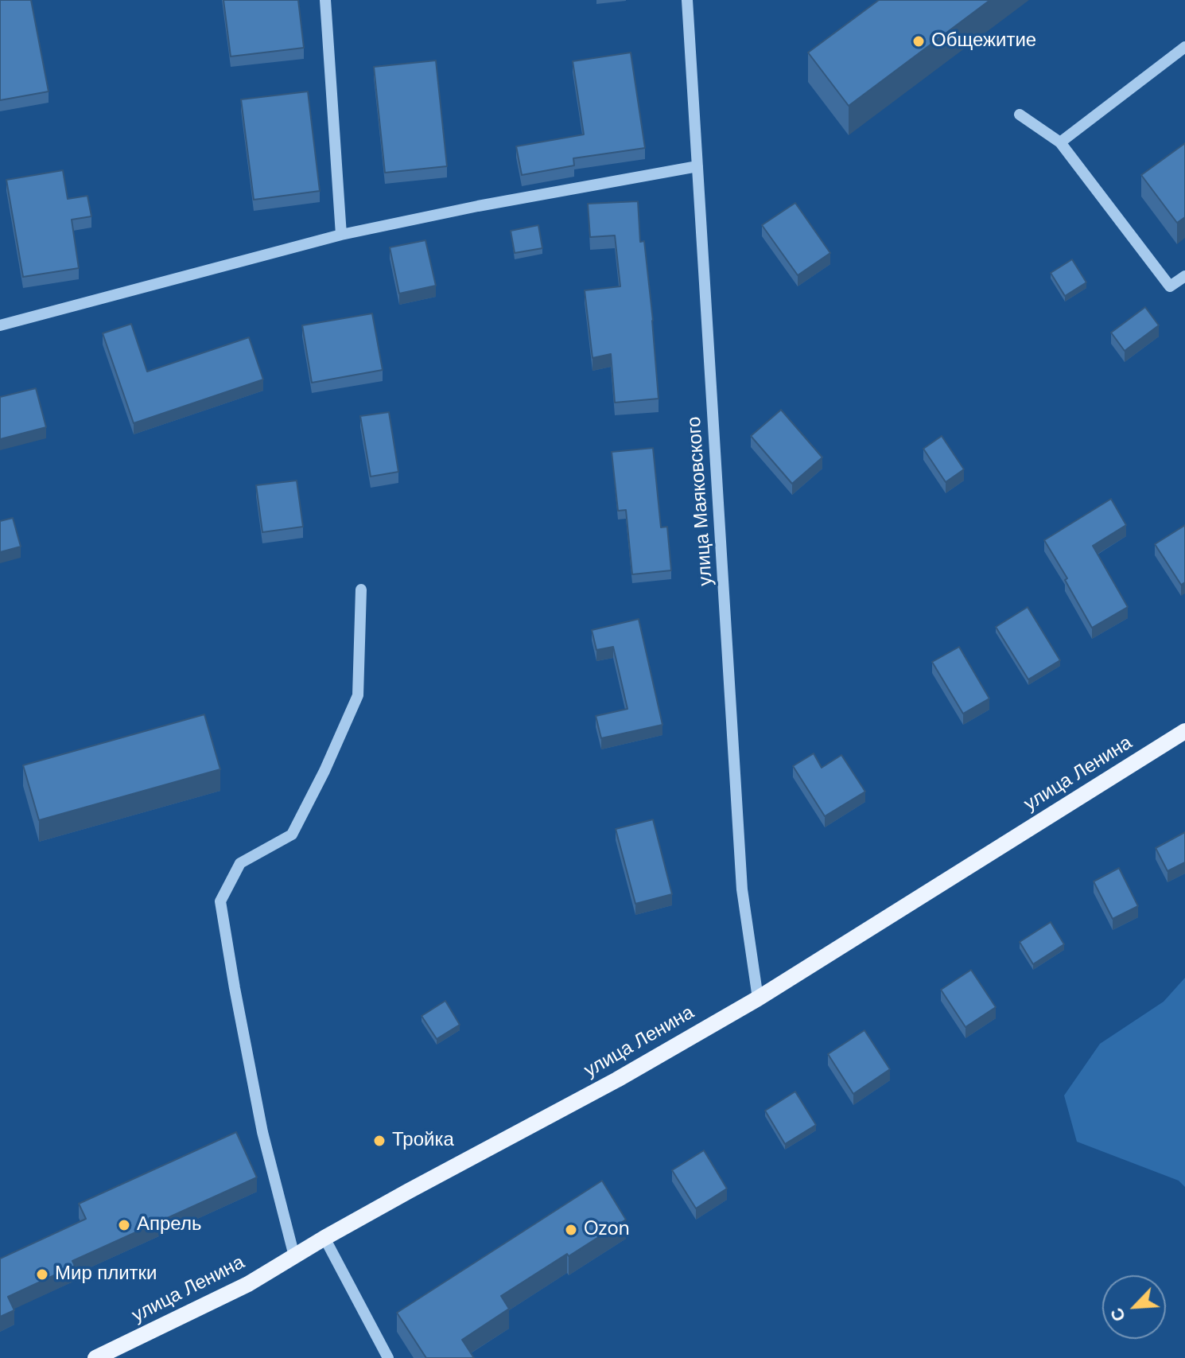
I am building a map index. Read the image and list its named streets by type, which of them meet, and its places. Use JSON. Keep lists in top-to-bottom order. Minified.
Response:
{"streets":{"main road":["улица Ленина"],"street":["улица Маяковского"]},"crossings":[["улица Маяковского","улица Ленина"]],"places":["Общежитие","Тройка","Апрель","Ozon","Мир плитки"],"north":"bottom left"}
